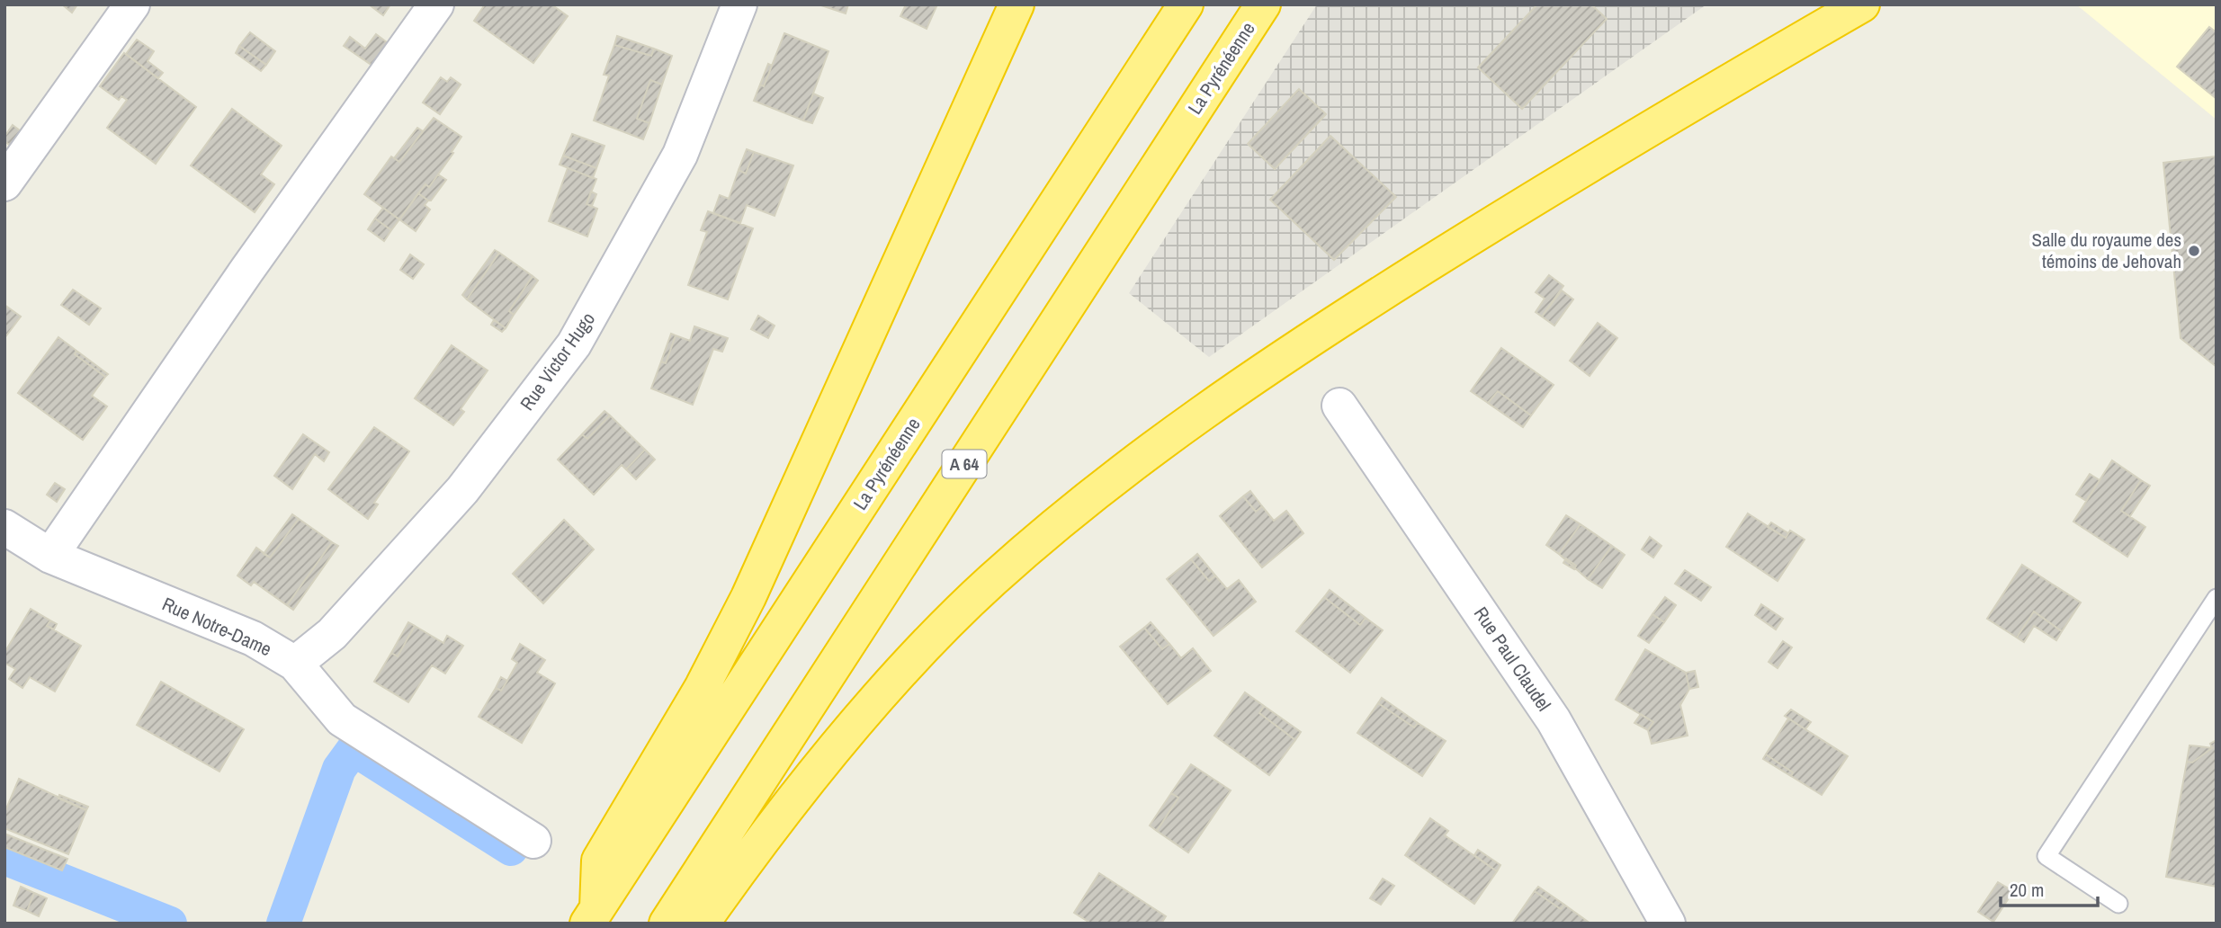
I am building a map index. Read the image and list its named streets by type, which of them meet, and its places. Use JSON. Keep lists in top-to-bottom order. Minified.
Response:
{"streets":{"highway":["La Pyrénéenne","A 64"],"street":["Rue Victor Hugo","Rue Notre-Dame","Rue Paul Claudel"]},"crossings":[["Rue Victor Hugo","Rue Notre-Dame"]],"places":["Salle du royaume des témoins de Jehovah"],"scale_bar":"20 m"}
